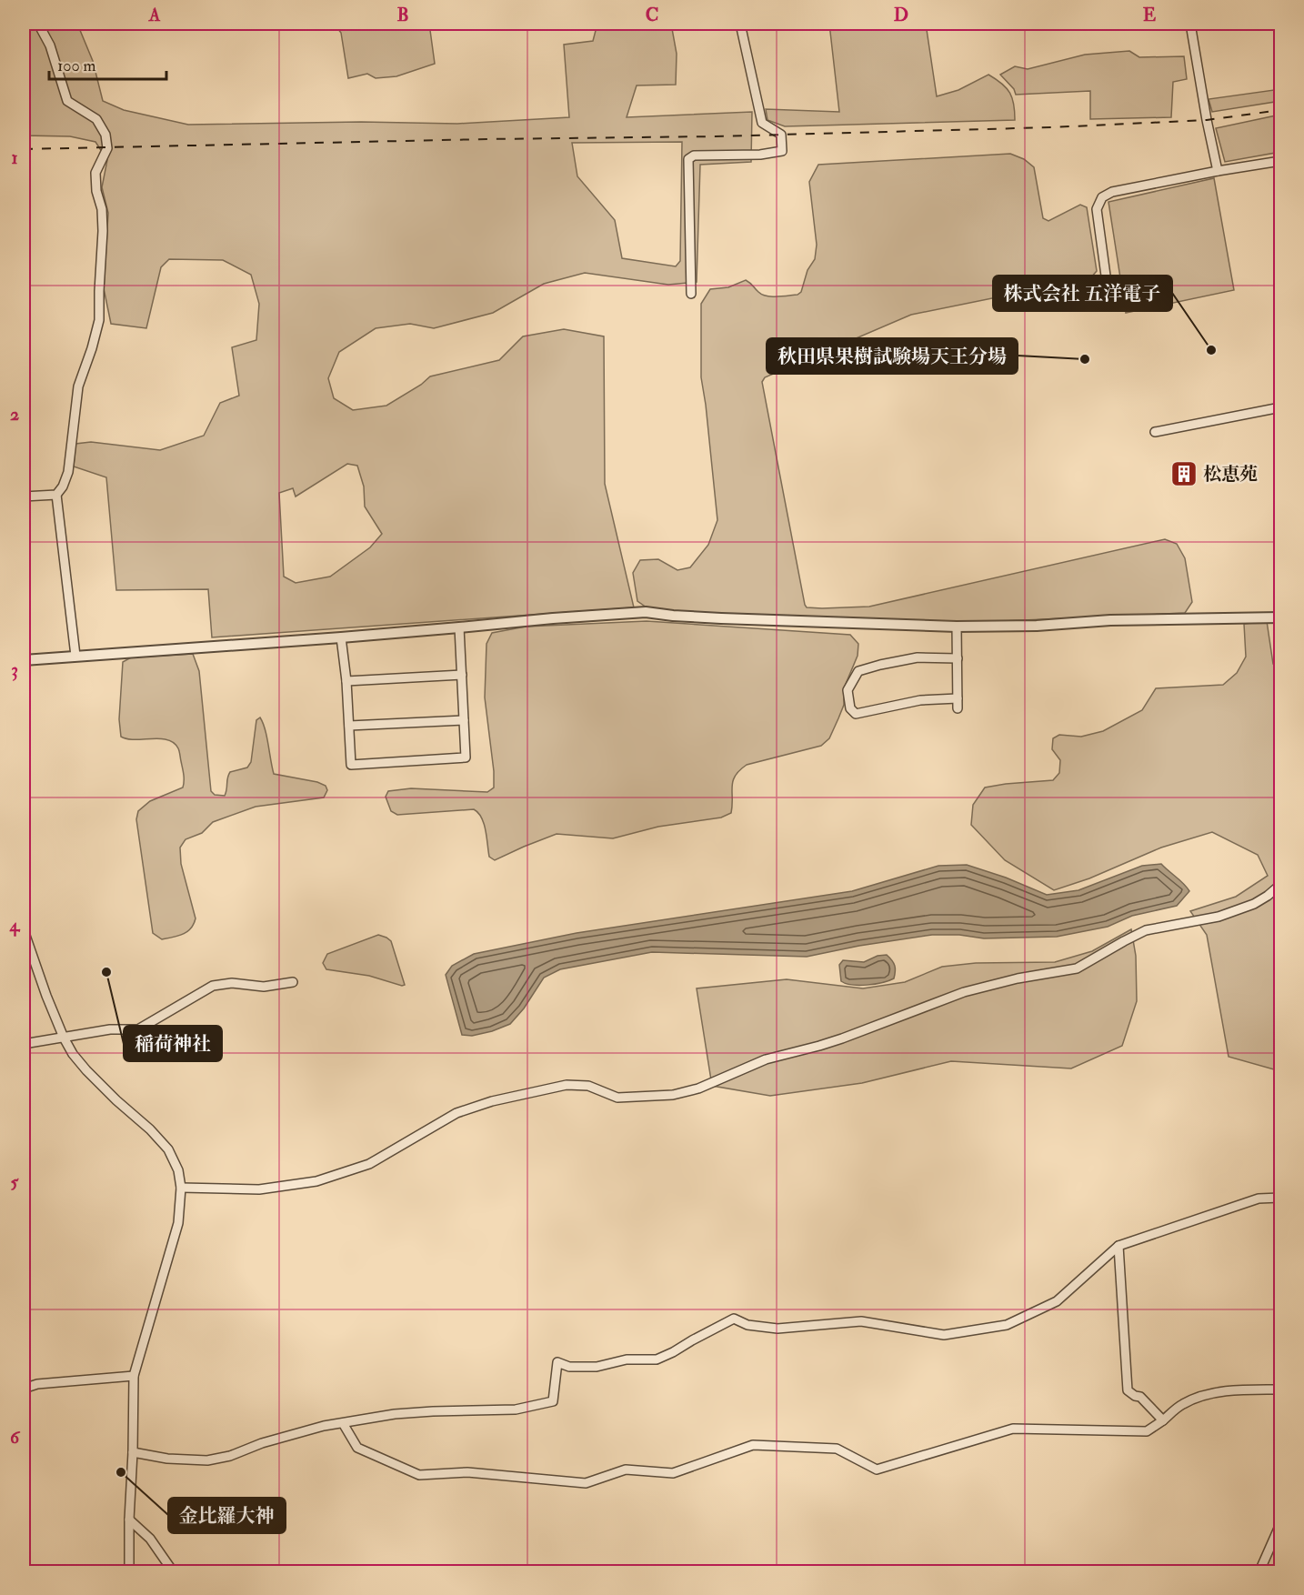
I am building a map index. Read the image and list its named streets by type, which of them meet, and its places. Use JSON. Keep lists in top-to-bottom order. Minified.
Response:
{"places":{"other":["株式会社 五洋電子","秋田県果樹試験場天王分場","稲荷神社","金比羅大神"],"building":["松恵苑"]},"scale_bar":"100 m","grid":{"columns":["A","B","C","D","E"],"rows":["1","2","3","4","5","6"]}}
